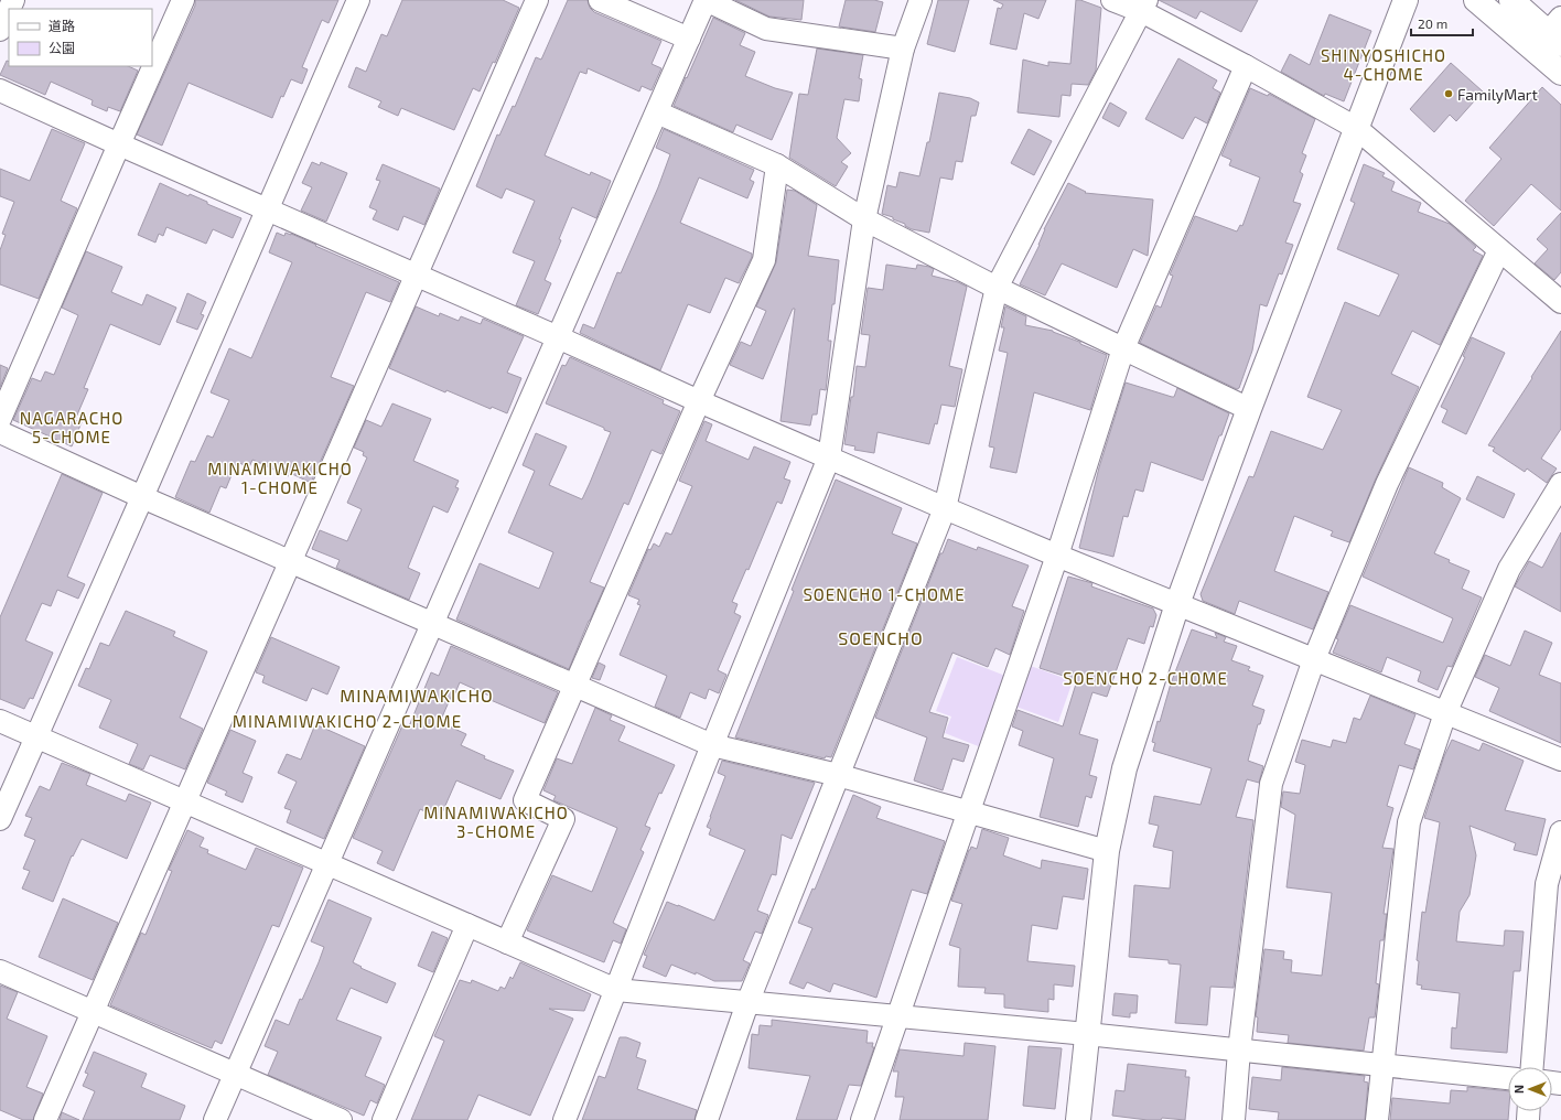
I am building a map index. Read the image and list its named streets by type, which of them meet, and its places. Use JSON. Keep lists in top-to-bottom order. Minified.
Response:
{"districts":["SHINYOSHICHO 4-CHOME","NAGARACHO 5-CHOME","MINAMIWAKICHO 1-CHOME","SOENCHO 1-CHOME","SOENCHO","SOENCHO 2-CHOME","MINAMIWAKICHO","MINAMIWAKICHO 2-CHOME","MINAMIWAKICHO 3-CHOME"],"places":["FamilyMart"],"legend":["道路","公園"],"scale_bar":"20 m","north":"left"}
